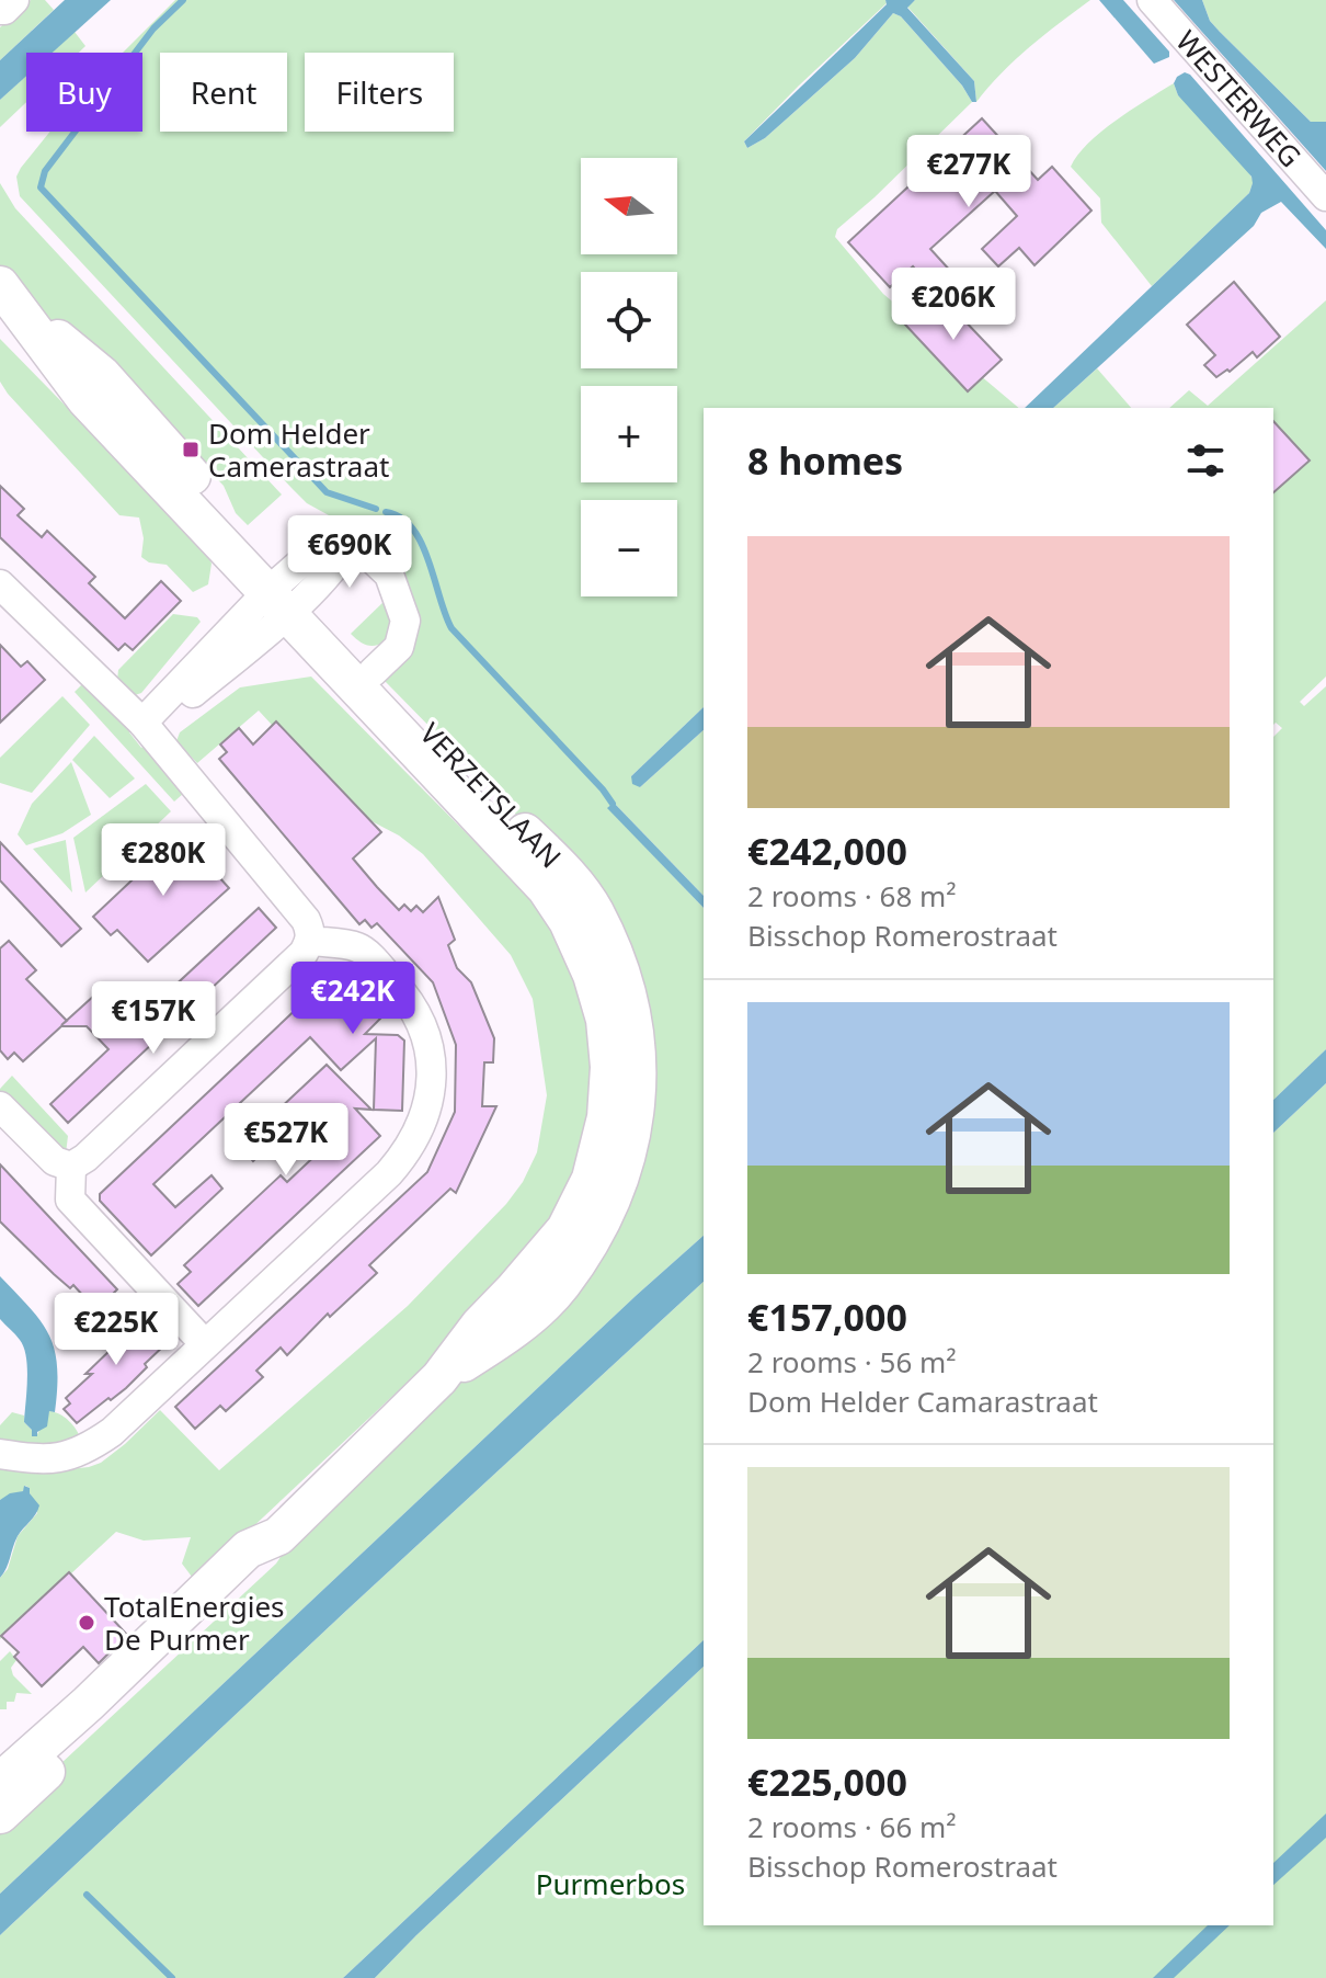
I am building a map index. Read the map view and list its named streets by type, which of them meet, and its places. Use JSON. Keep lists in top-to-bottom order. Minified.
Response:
{"streets":{"main road":["VERZETSLAAN"],"street":["WESTERWEG"]},"parks":["Purmerbos"],"places":{"transit":["Dom Helder Camerastraat"],"other":["TotalEnergies De Purmer"]},"north":"left","page":{"chip":["Buy","Rent","Filters"],"price":["€277K","€206K","€690K","€280K","€242K","€157K","€527K","€225K"],"map_buttons":["+","−"],"heading":"8 homes","list":[{"name":"€242,000","note":"2 rooms · 68 m² · Bisschop Romerostraat"},{"name":"€157,000","note":"2 rooms · 56 m² · Dom Helder Camarastraat"},{"name":"€225,000","note":"2 rooms · 66 m² · Bisschop Romerostraat"}]}}
